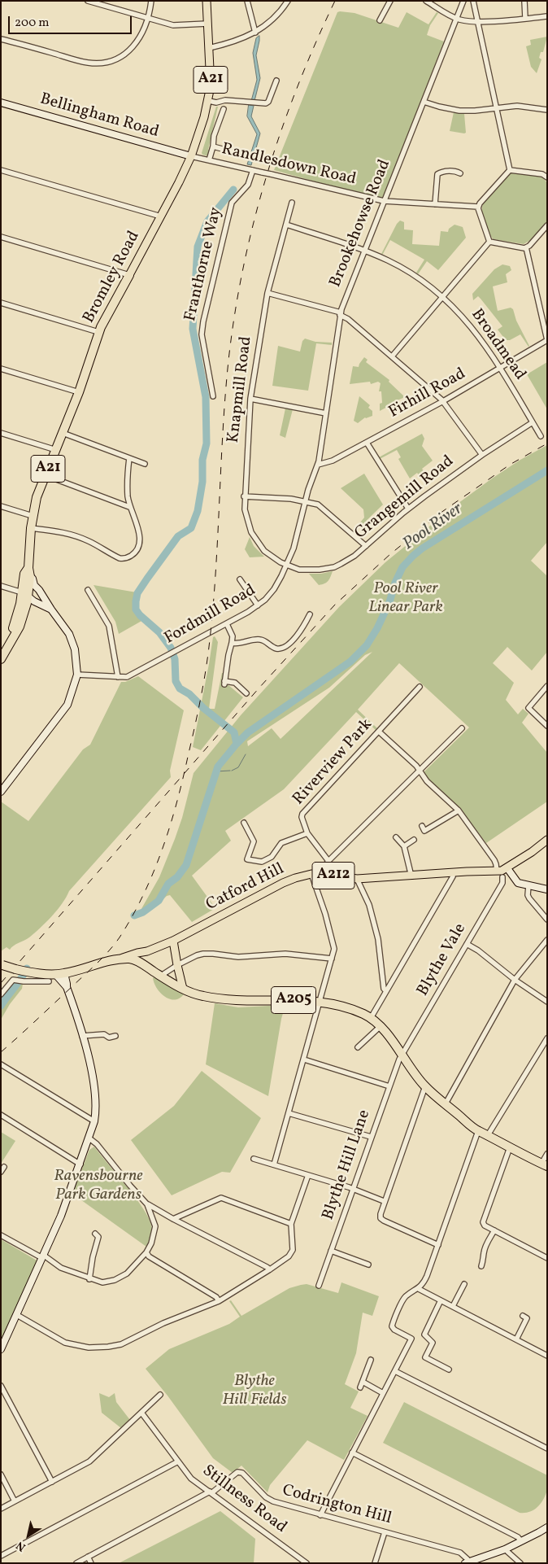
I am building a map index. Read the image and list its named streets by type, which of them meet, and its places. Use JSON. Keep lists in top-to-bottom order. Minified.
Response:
{"streets":{"highway":["A21","Bromley Road","Catford Hill","A205"],"main road":["A212"],"street":["Bellingham Road","Randlesdown Road","Brookehowse Road","Franthorne Way","Broadmead","Knapmill Road","Firhill Road","Grangemill Road","Fordmill Road","Riverview Park","Blythe Vale","Blythe Hill Lane","Stillness Road","Codrington Hill"]},"crossings":[["Bellingham Road","Randlesdown Road"],["Bellingham Road","Bromley Road"],["Randlesdown Road","Brookehowse Road"],["Randlesdown Road","Franthorne Way"],["Randlesdown Road","Bromley Road"],["Brookehowse Road","Broadmead"],["Brookehowse Road","Firhill Road"],["Brookehowse Road","Fordmill Road"],["Broadmead","Knapmill Road"],["Broadmead","Firhill Road"],["Broadmead","Grangemill Road"],["Knapmill Road","Grangemill Road"],["Knapmill Road","Fordmill Road"],["Firhill Road","Fordmill Road"],["Grangemill Road","Fordmill Road"],["A212","Catford Hill"],["Catford Hill","A205"],["Blythe Vale","A205"],["Blythe Vale","Blythe Hill Lane"],["A205","Blythe Hill Lane"],["Stillness Road","Codrington Hill"]],"water":["Pool River"],"parks":["Pool River Linear Park","Ravensbourne Park Gardens","Blythe Hill Fields"],"scale_bar":"200 m","north":"bottom left"}
